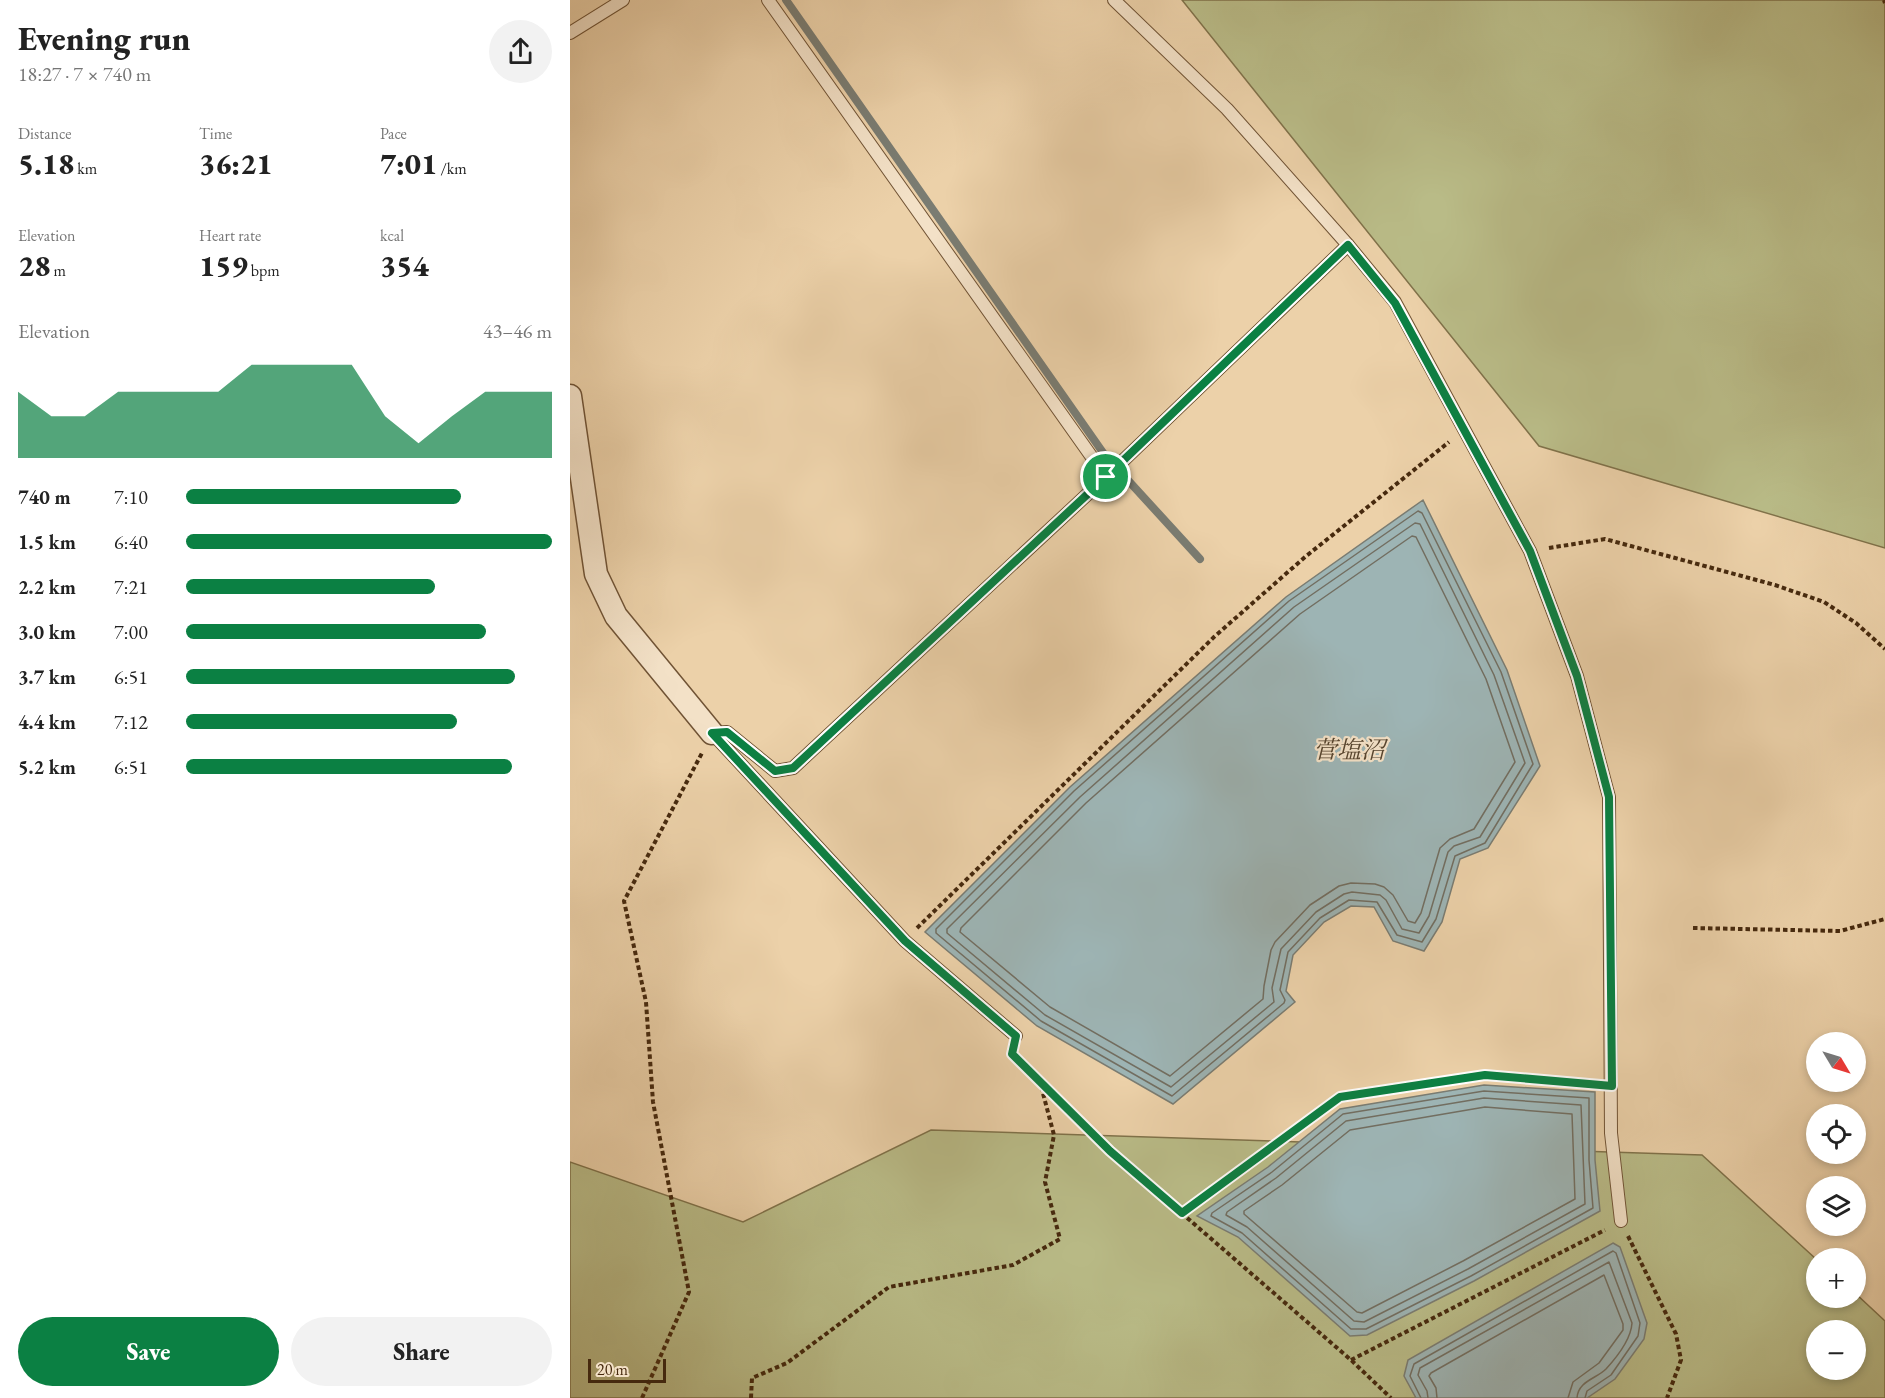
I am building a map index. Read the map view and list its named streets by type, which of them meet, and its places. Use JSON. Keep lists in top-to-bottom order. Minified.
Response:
{"water":["菅塩沼"],"scale_bar":"20 m","north":"bottom right","page":{"heading":["Evening run","18:27 · 7 × 740 m"],"stats":[["Distance","5.18 km"],["Time","36:21"],["Pace","7:01 /km"],["Elevation","28 m"],["Heart rate","159 bpm"],["kcal","354"]],"chart":["Elevation","43–46 m"],"list":[{"name":"740 m","note":"7:10"},{"name":"1.5 km","note":"6:40"},{"name":"2.2 km","note":"7:21"},{"name":"3.0 km","note":"7:00"},{"name":"3.7 km","note":"6:51"},{"name":"4.4 km","note":"7:12"},{"name":"5.2 km","note":"6:51"}],"map_buttons":["+","−"],"buttons":["Save","Share"],"scale":"20 m"}}
